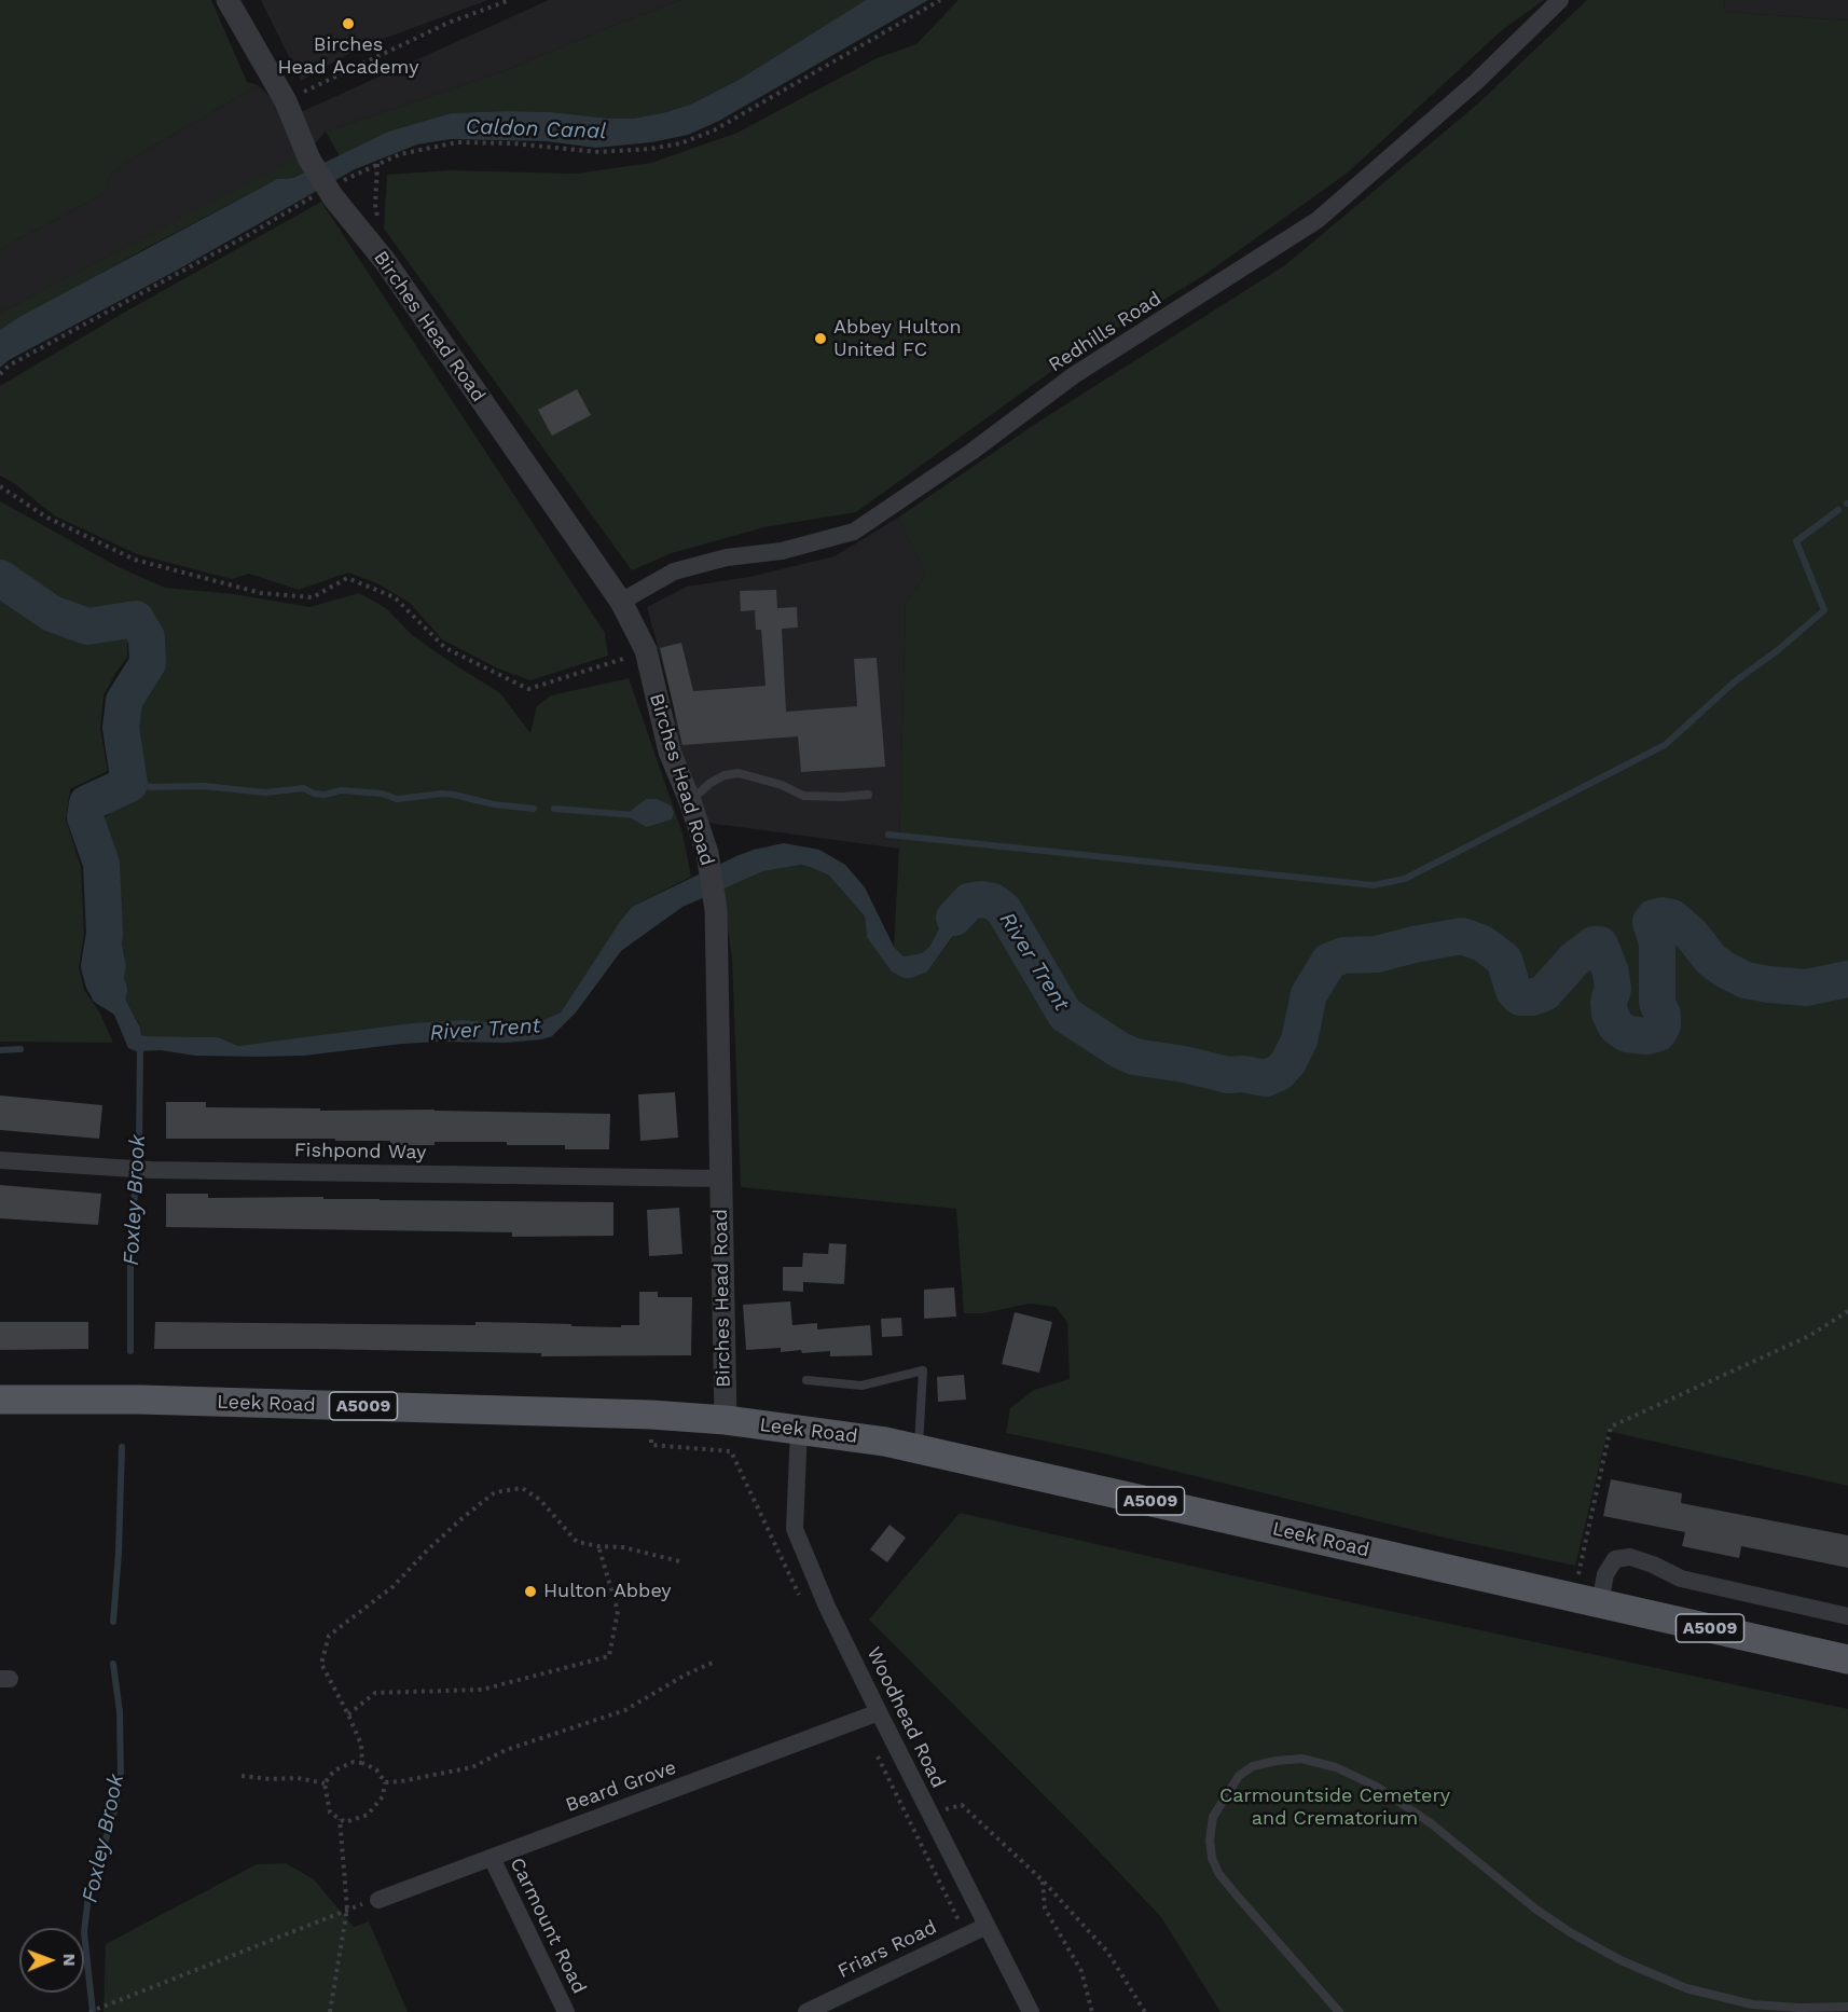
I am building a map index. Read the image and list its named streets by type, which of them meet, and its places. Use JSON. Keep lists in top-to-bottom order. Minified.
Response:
{"streets":{"main road":["Leek Road","A5009"],"street":["Birches Head Road","Redhills Road","Fishpond Way","Woodhead Road","Beard Grove","Carmount Road","Friars Road"]},"crossings":[["Birches Head Road","Redhills Road"],["Birches Head Road","Fishpond Way"],["Birches Head Road","Leek Road"],["Leek Road","Woodhead Road"],["Woodhead Road","Beard Grove"],["Woodhead Road","Friars Road"],["Beard Grove","Carmount Road"]],"water":["Caldon Canal","River Trent","Foxley Brook"],"parks":["Carmountside Cemetery and Crematorium"],"places":["Birches Head Academy","Abbey Hulton United FC","Hulton Abbey"],"north":"right"}
